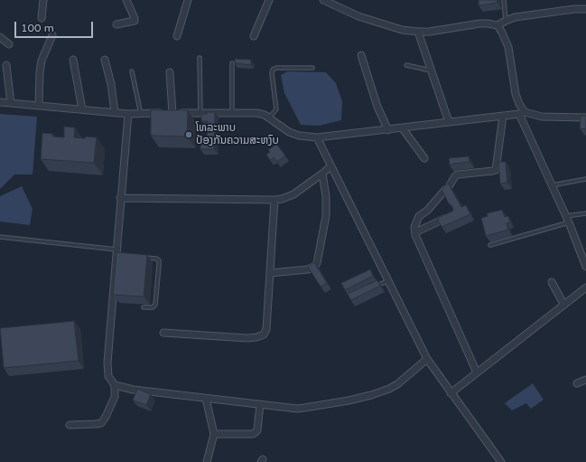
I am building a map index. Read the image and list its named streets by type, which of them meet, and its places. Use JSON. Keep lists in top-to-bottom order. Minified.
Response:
{"places":["ໂທລະພາບ ປ້ອງກັນຄວາມສະຫງົບ"],"scale_bar":"100 m"}
